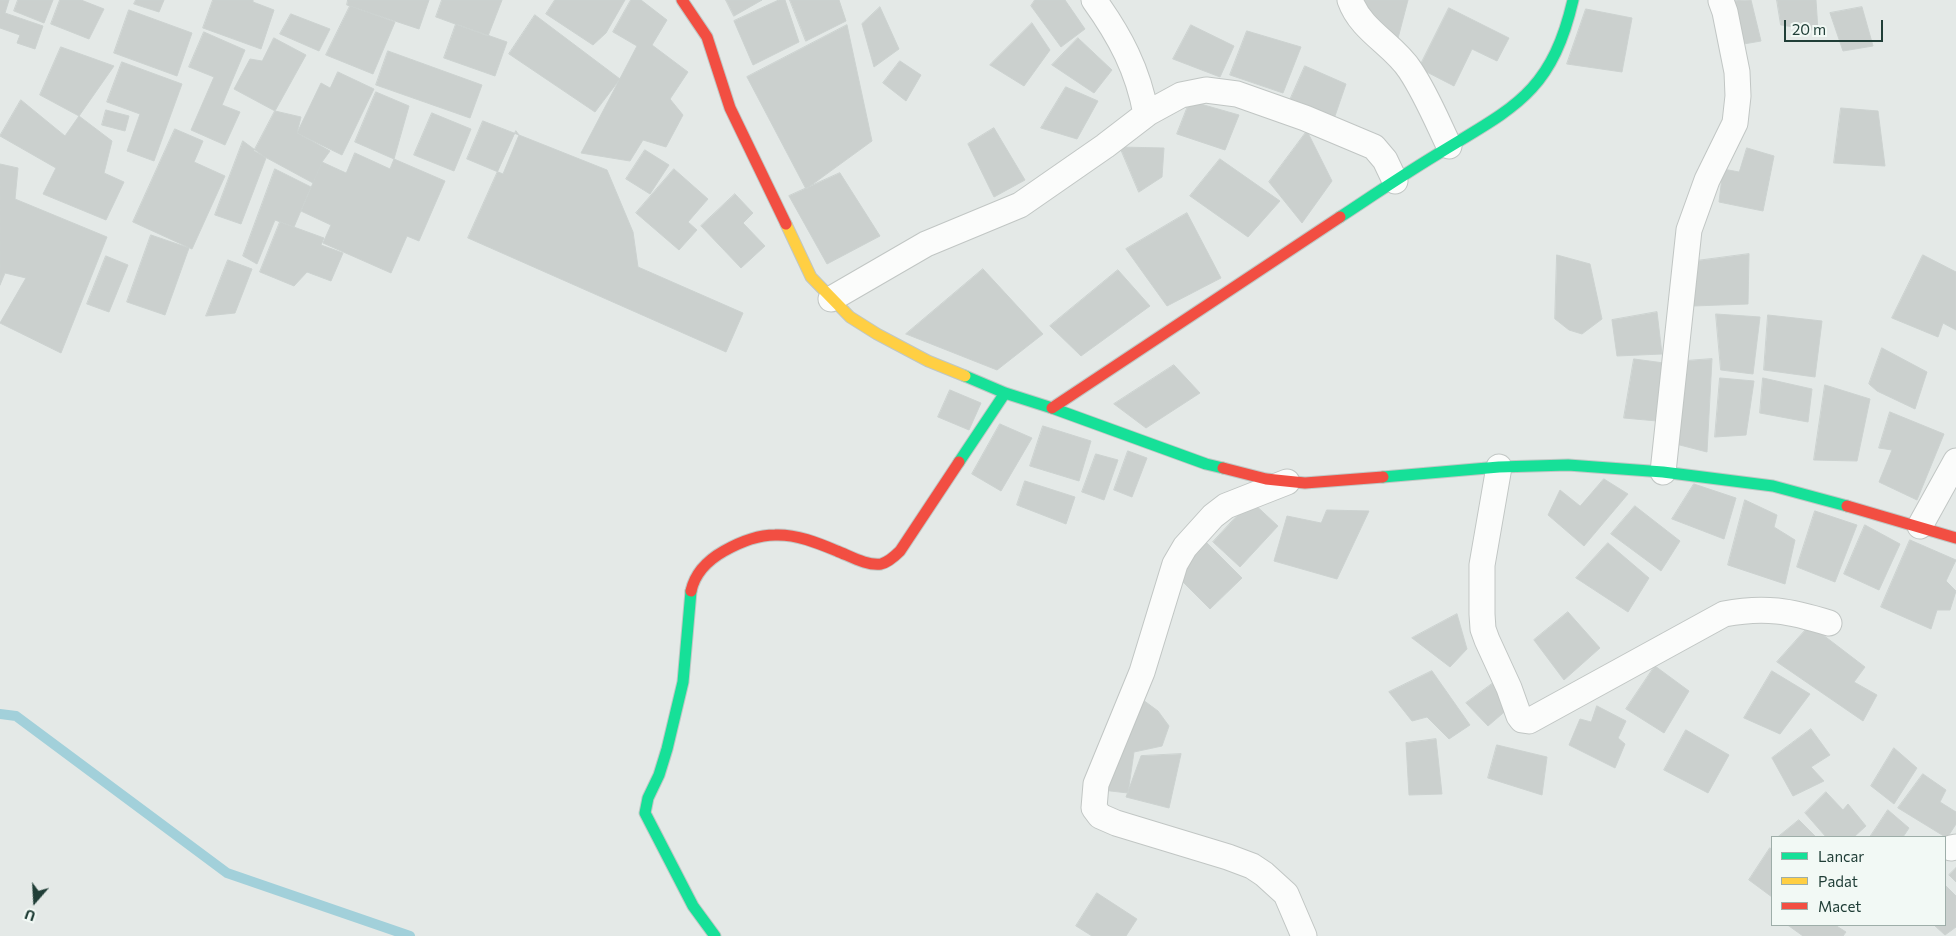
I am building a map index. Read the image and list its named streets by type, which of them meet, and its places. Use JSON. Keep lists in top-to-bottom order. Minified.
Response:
{"legend":["Lancar","Padat","Macet"],"scale_bar":"20 m","north":"bottom"}
